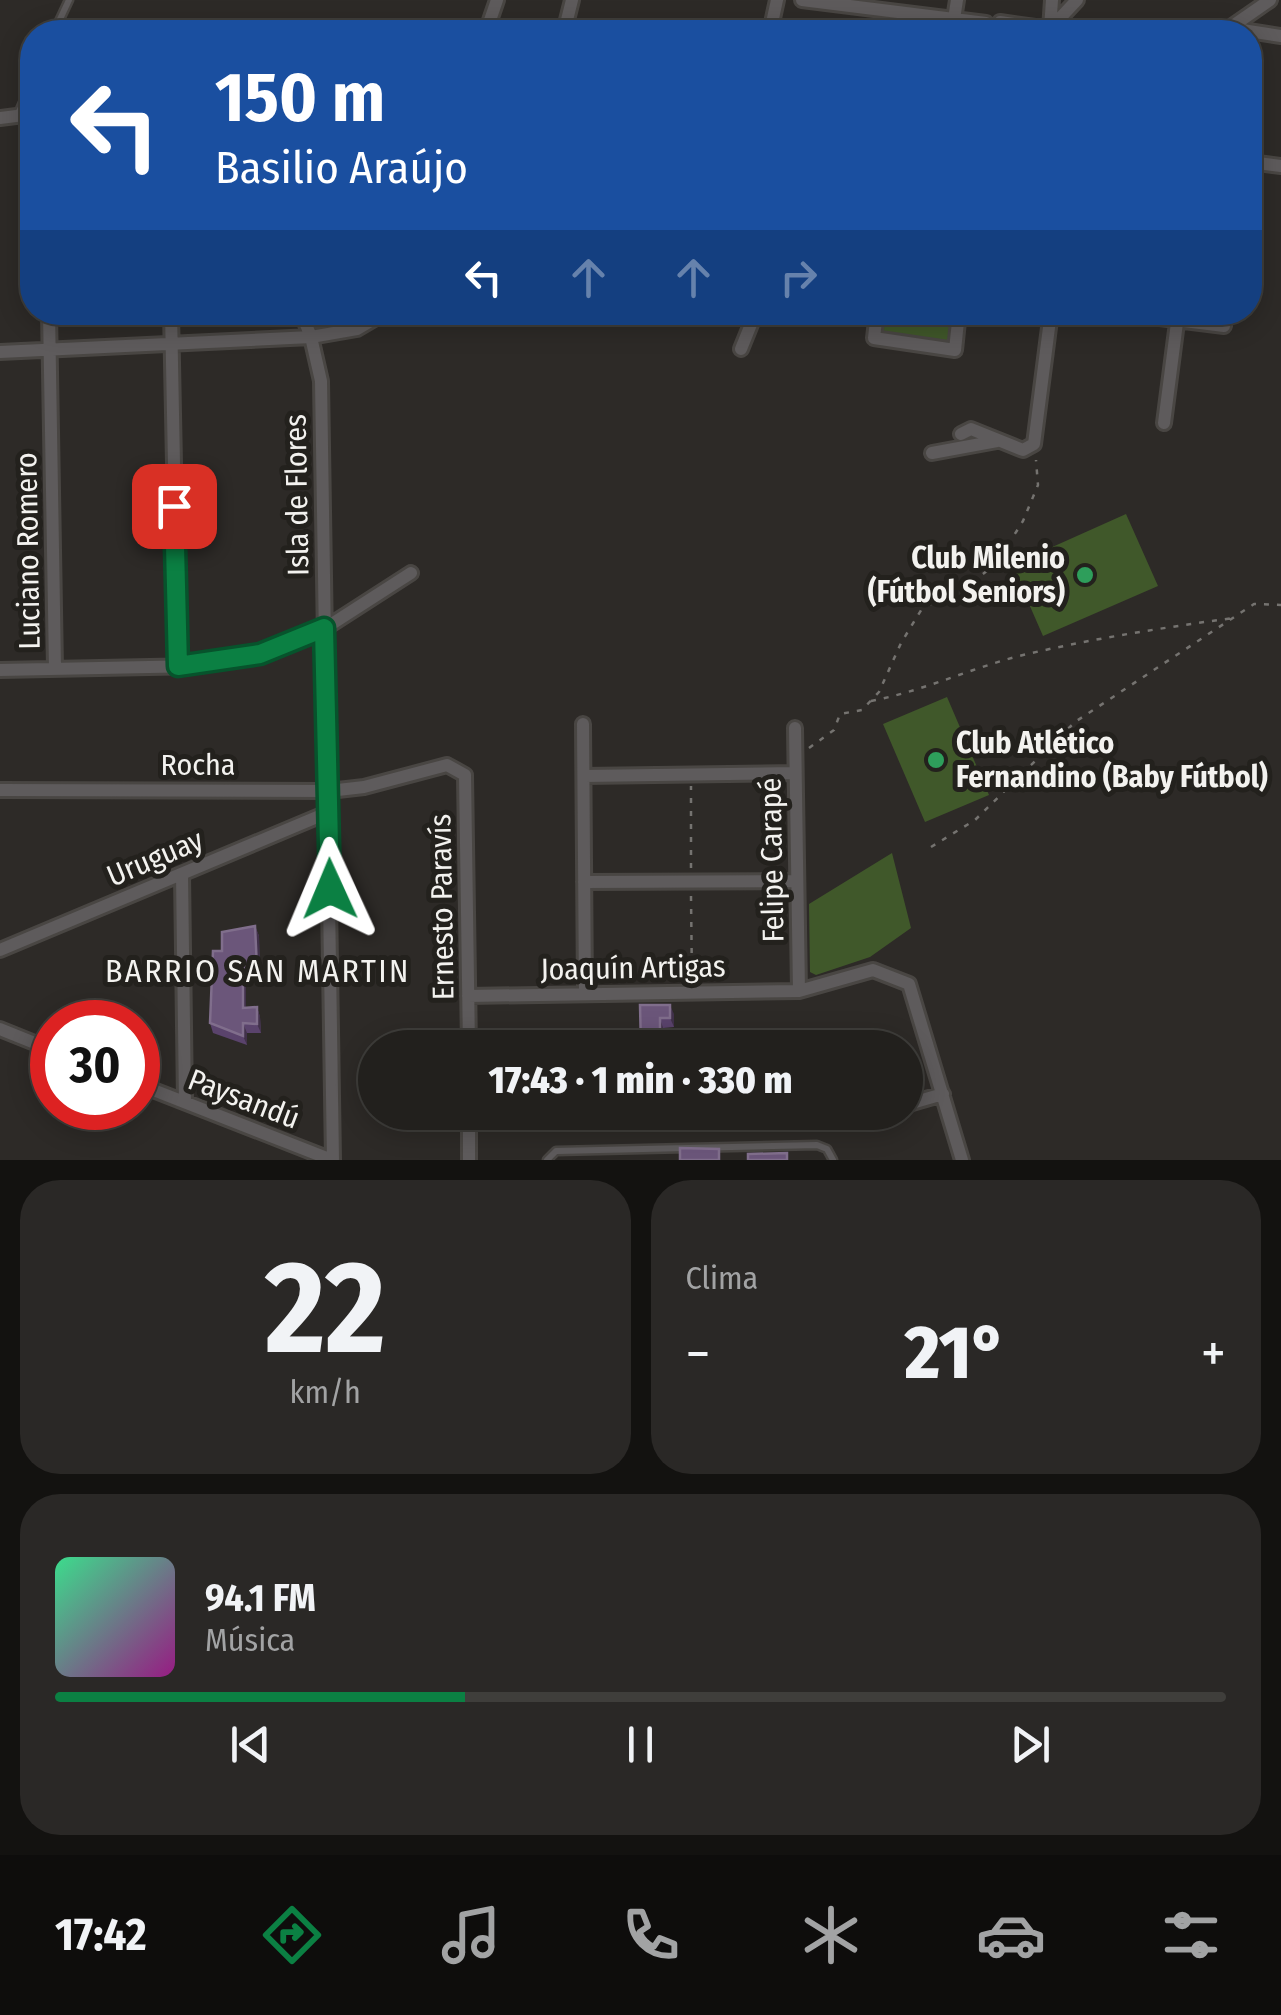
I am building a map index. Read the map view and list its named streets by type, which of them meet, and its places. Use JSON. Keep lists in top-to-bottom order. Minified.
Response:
{"streets":{"street":["Isla de Flores","Luciano Romero","Rocha","Uruguay","Felipe Carapé","Ernesto Paravís","Joaquín Artigas","Paysandú"]},"crossings":[["Isla de Flores","Rocha"],["Isla de Flores","Uruguay"],["Isla de Flores","Paysandú"],["Rocha","Ernesto Paravís"],["Felipe Carapé","Joaquín Artigas"],["Ernesto Paravís","Joaquín Artigas"]],"districts":["BARRIO SAN MARTIN"],"places":["Club Milenio (Fútbol Seniors)","Club Atlético Fernandino (Baby Fútbol)"],"page":{"turn":["150 m","Basilio Araújo"],"limit":"30","trip":"17:43 · 1 min · 330 m","tile":[["22","km/h"],"Clima"],"heat":["−","21°","+"],"song":["94.1 FM","Música"],"tabs":"17:42"}}
